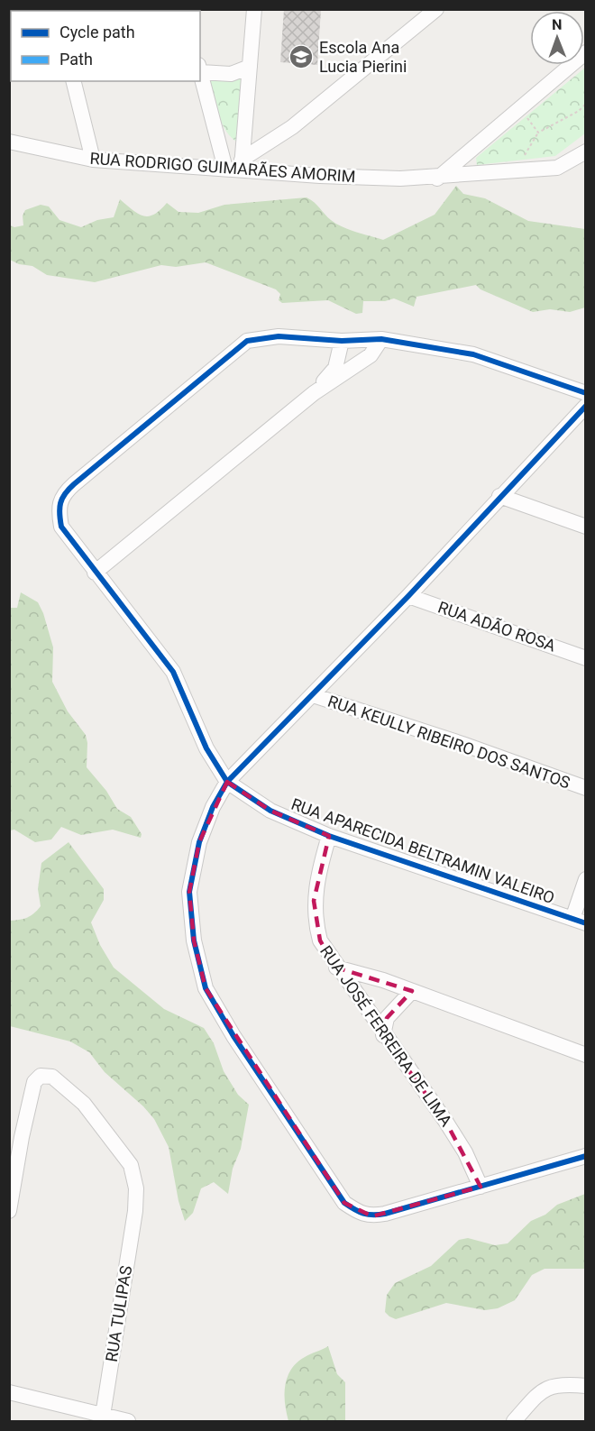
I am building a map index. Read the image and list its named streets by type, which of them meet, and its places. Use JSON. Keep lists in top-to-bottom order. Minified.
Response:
{"streets":{"street":["RUA RODRIGO GUIMARÃES AMORIM","RUA ADÃO ROSA","RUA KEULLY RIBEIRO DOS SANTOS","RUA APARECIDA BELTRAMIN VALEIRO","RUA JOSÉ FERREIRA DE LIMA","RUA TULIPAS"]},"crossings":[["RUA APARECIDA BELTRAMIN VALEIRO","RUA JOSÉ FERREIRA DE LIMA"]],"places":{"school or university":["Escola Ana Lucia Pierini"]},"legend":["Cycle path","Path"],"north":"top"}
